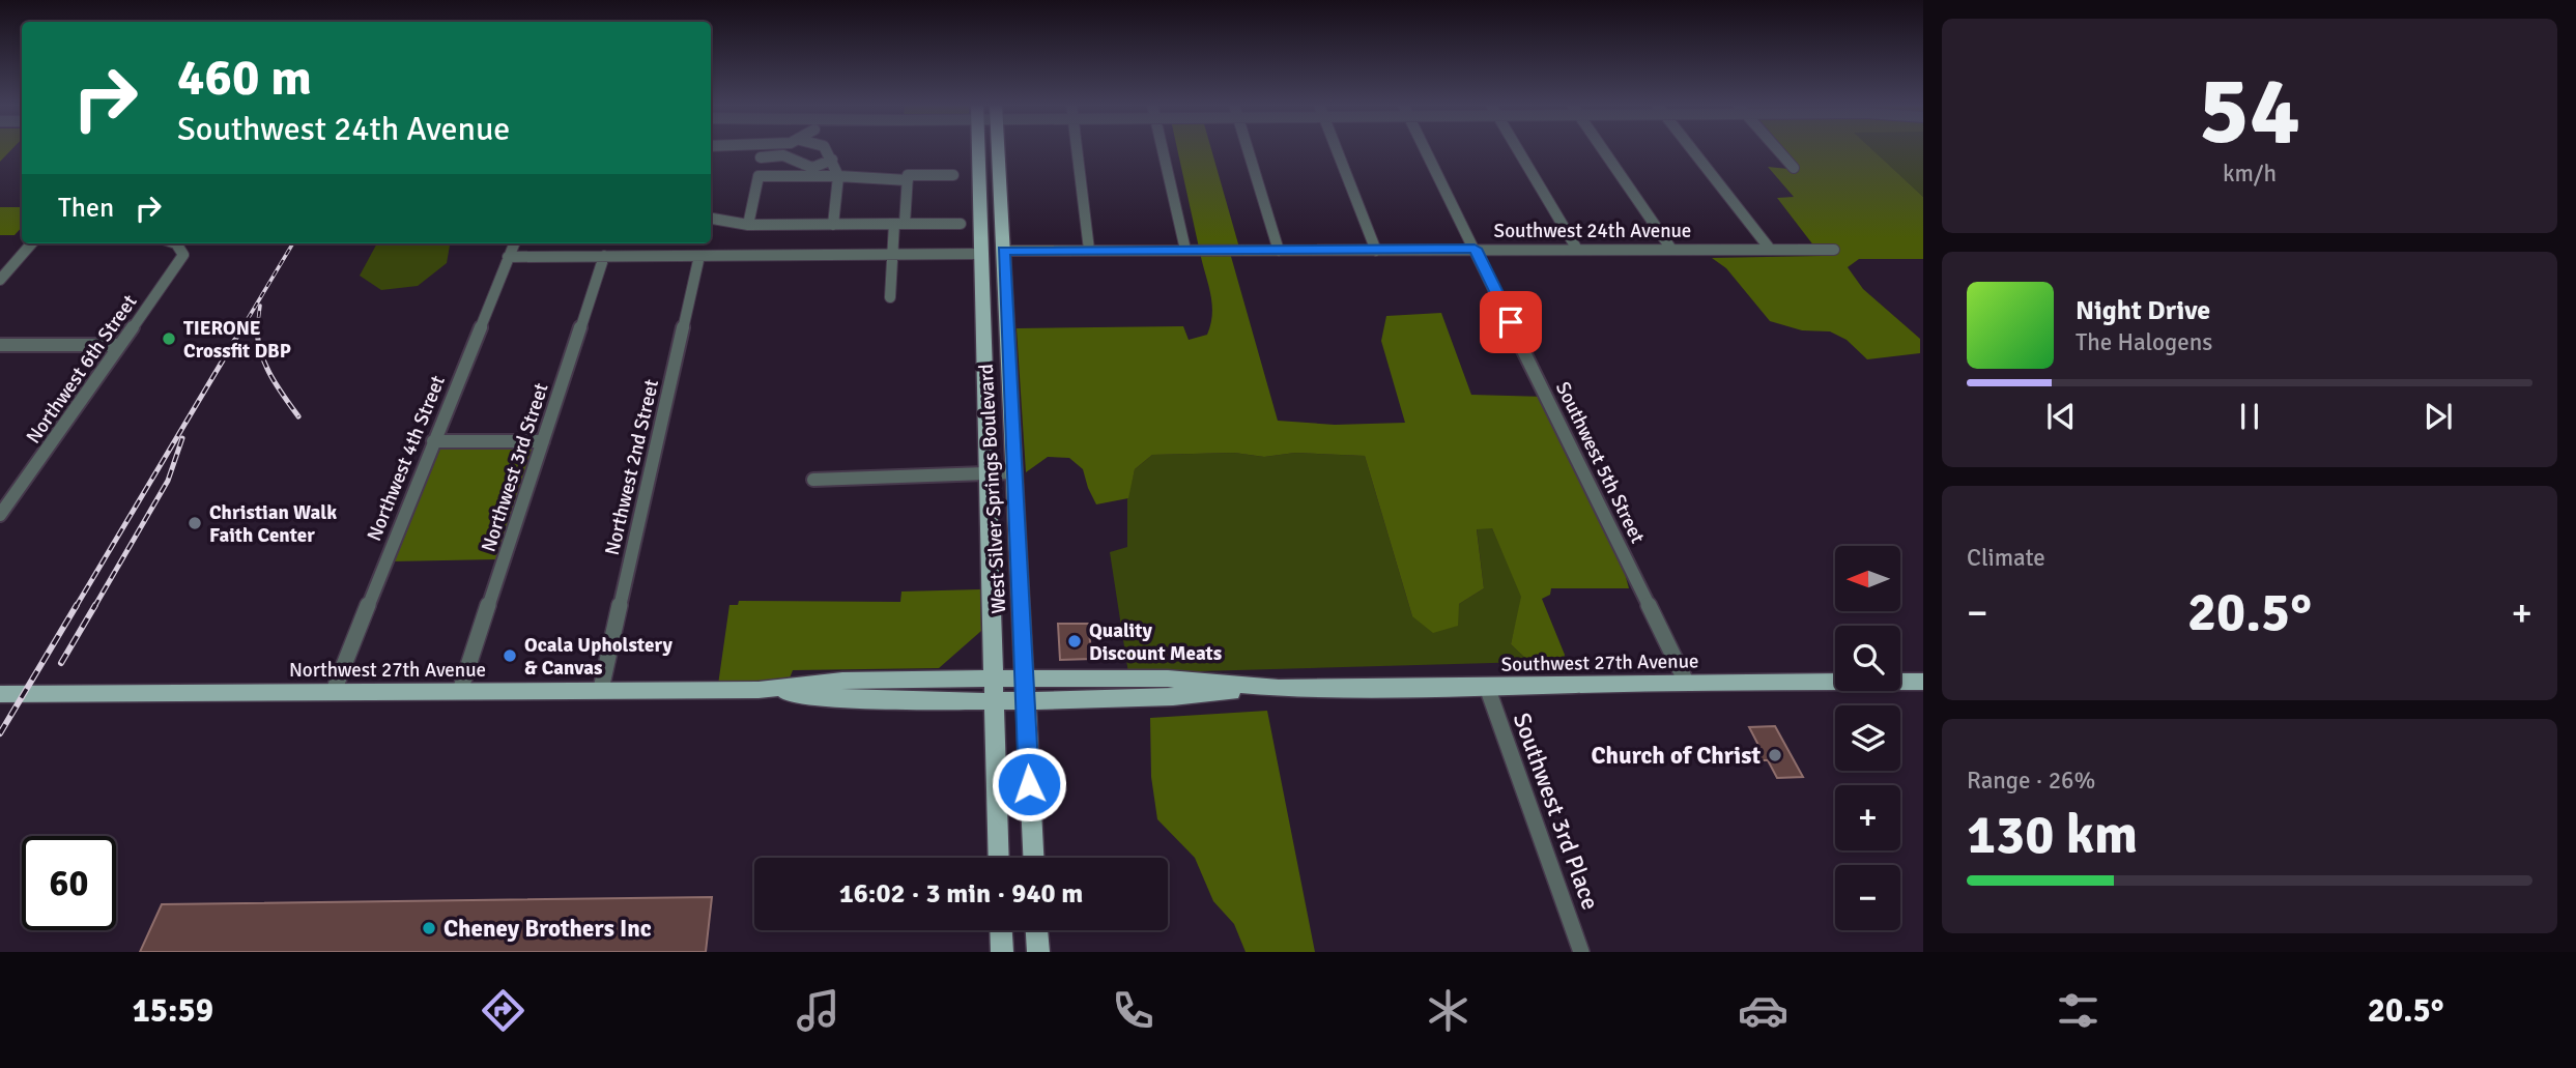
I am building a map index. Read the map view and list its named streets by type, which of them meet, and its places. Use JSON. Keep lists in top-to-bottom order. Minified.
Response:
{"streets":{"main road":["West Silver Springs Boulevard","Southwest 27th Avenue","Northwest 27th Avenue"],"street":["Southwest 24th Avenue","Northwest 6th Street","Northwest 4th Street","Southwest 5th Street","Northwest 3rd Street","Northwest 2nd Street","Southwest 3rd Place"]},"crossings":[["Southwest 24th Avenue","Southwest 5th Street"],["Southwest 24th Avenue","West Silver Springs Boulevard"],["Northwest 4th Street","Northwest 27th Avenue"],["Southwest 5th Street","Southwest 27th Avenue"],["Northwest 3rd Street","Northwest 27th Avenue"],["Northwest 2nd Street","Northwest 27th Avenue"],["West Silver Springs Boulevard","Southwest 27th Avenue"],["West Silver Springs Boulevard","Northwest 27th Avenue"],["Southwest 27th Avenue","Northwest 27th Avenue"],["Southwest 27th Avenue","Southwest 3rd Place"]],"places":["TIERONE Crossfit DBP","Christian Walk Faith Center","Quality Discount Meats","Ocala Upholstery & Canvas","Church of Christ","Cheney Brothers Inc"],"north":"left","page":{"tile":[["54","km/h"],"Climate",["Range · 26%","130 km"]],"turn":["460 m","Southwest 24th Avenue"],"then":"Then","song":["Night Drive","The Halogens"],"map_buttons":["+","−"],"heat":["−","20.5°","+"],"limit":"60","trip":"16:02 · 3 min · 940 m","tabs":["15:59","20.5°"]}}
